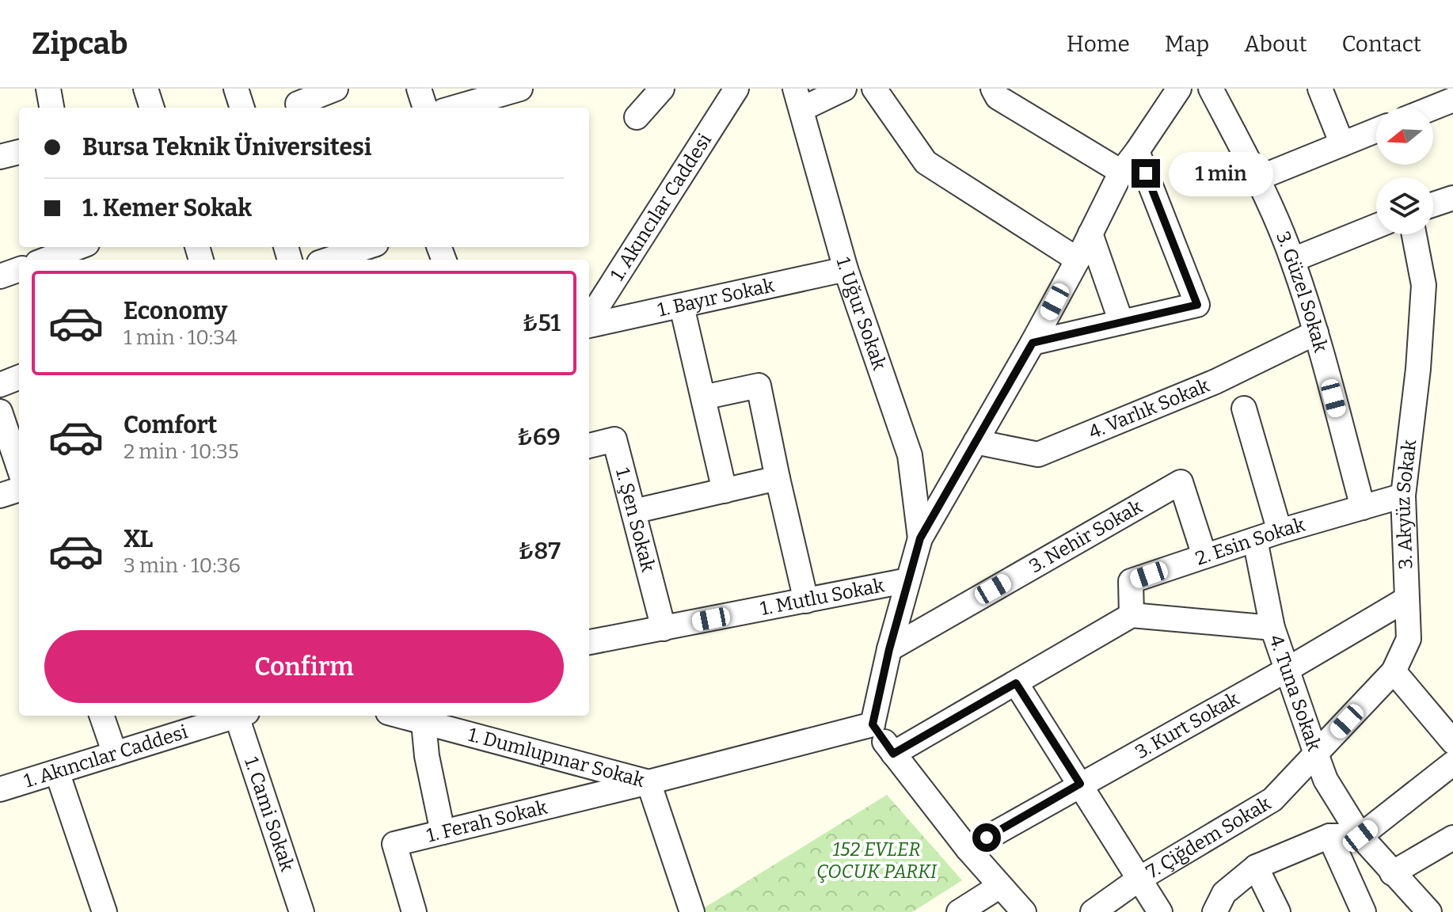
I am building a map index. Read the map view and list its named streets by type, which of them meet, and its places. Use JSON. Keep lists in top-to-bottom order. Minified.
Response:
{"streets":{"street":["1. Akıncılar Caddesi","3. Güzel Sokak","1. Bayır Sokak","1. Uğur Sokak","4. Varlık Sokak","3. Akyüz Sokak","1. Şen Sokak","3. Nehir Sokak","2. Esin Sokak","1. Mutlu Sokak","4. Tuna Sokak","3. Kurt Sokak","1. Dumlupınar Sokak","1. Cami Sokak","1. Ferah Sokak","7. Çiğdem Sokak"]},"crossings":[["3. Güzel Sokak","4. Varlık Sokak"],["3. Güzel Sokak","2. Esin Sokak"],["1. Bayır Sokak","1. Uğur Sokak"],["3. Akyüz Sokak","2. Esin Sokak"],["3. Akyüz Sokak","4. Tuna Sokak"],["3. Akyüz Sokak","3. Kurt Sokak"],["3. Akyüz Sokak","7. Çiğdem Sokak"],["1. Şen Sokak","1. Mutlu Sokak"],["3. Nehir Sokak","2. Esin Sokak"],["2. Esin Sokak","4. Tuna Sokak"],["4. Tuna Sokak","3. Kurt Sokak"],["4. Tuna Sokak","7. Çiğdem Sokak"],["1. Dumlupınar Sokak","1. Ferah Sokak"]],"parks":["152 EVLER ÇOCUK PARKI"],"north":"left","page":{"header":"Zipcab","nav":["Home","Map","About","Contact"],"banner":["Bursa Teknik Üniversitesi","1. Kemer Sokak"],"bubble":"1 min","list":[{"name":"Economy","note":"1 min · 10:34","value":"₺51"},{"name":"Comfort","note":"2 min · 10:35","value":"₺69"},{"name":"XL","note":"3 min · 10:36","value":"₺87"}],"buttons":"Confirm"}}
